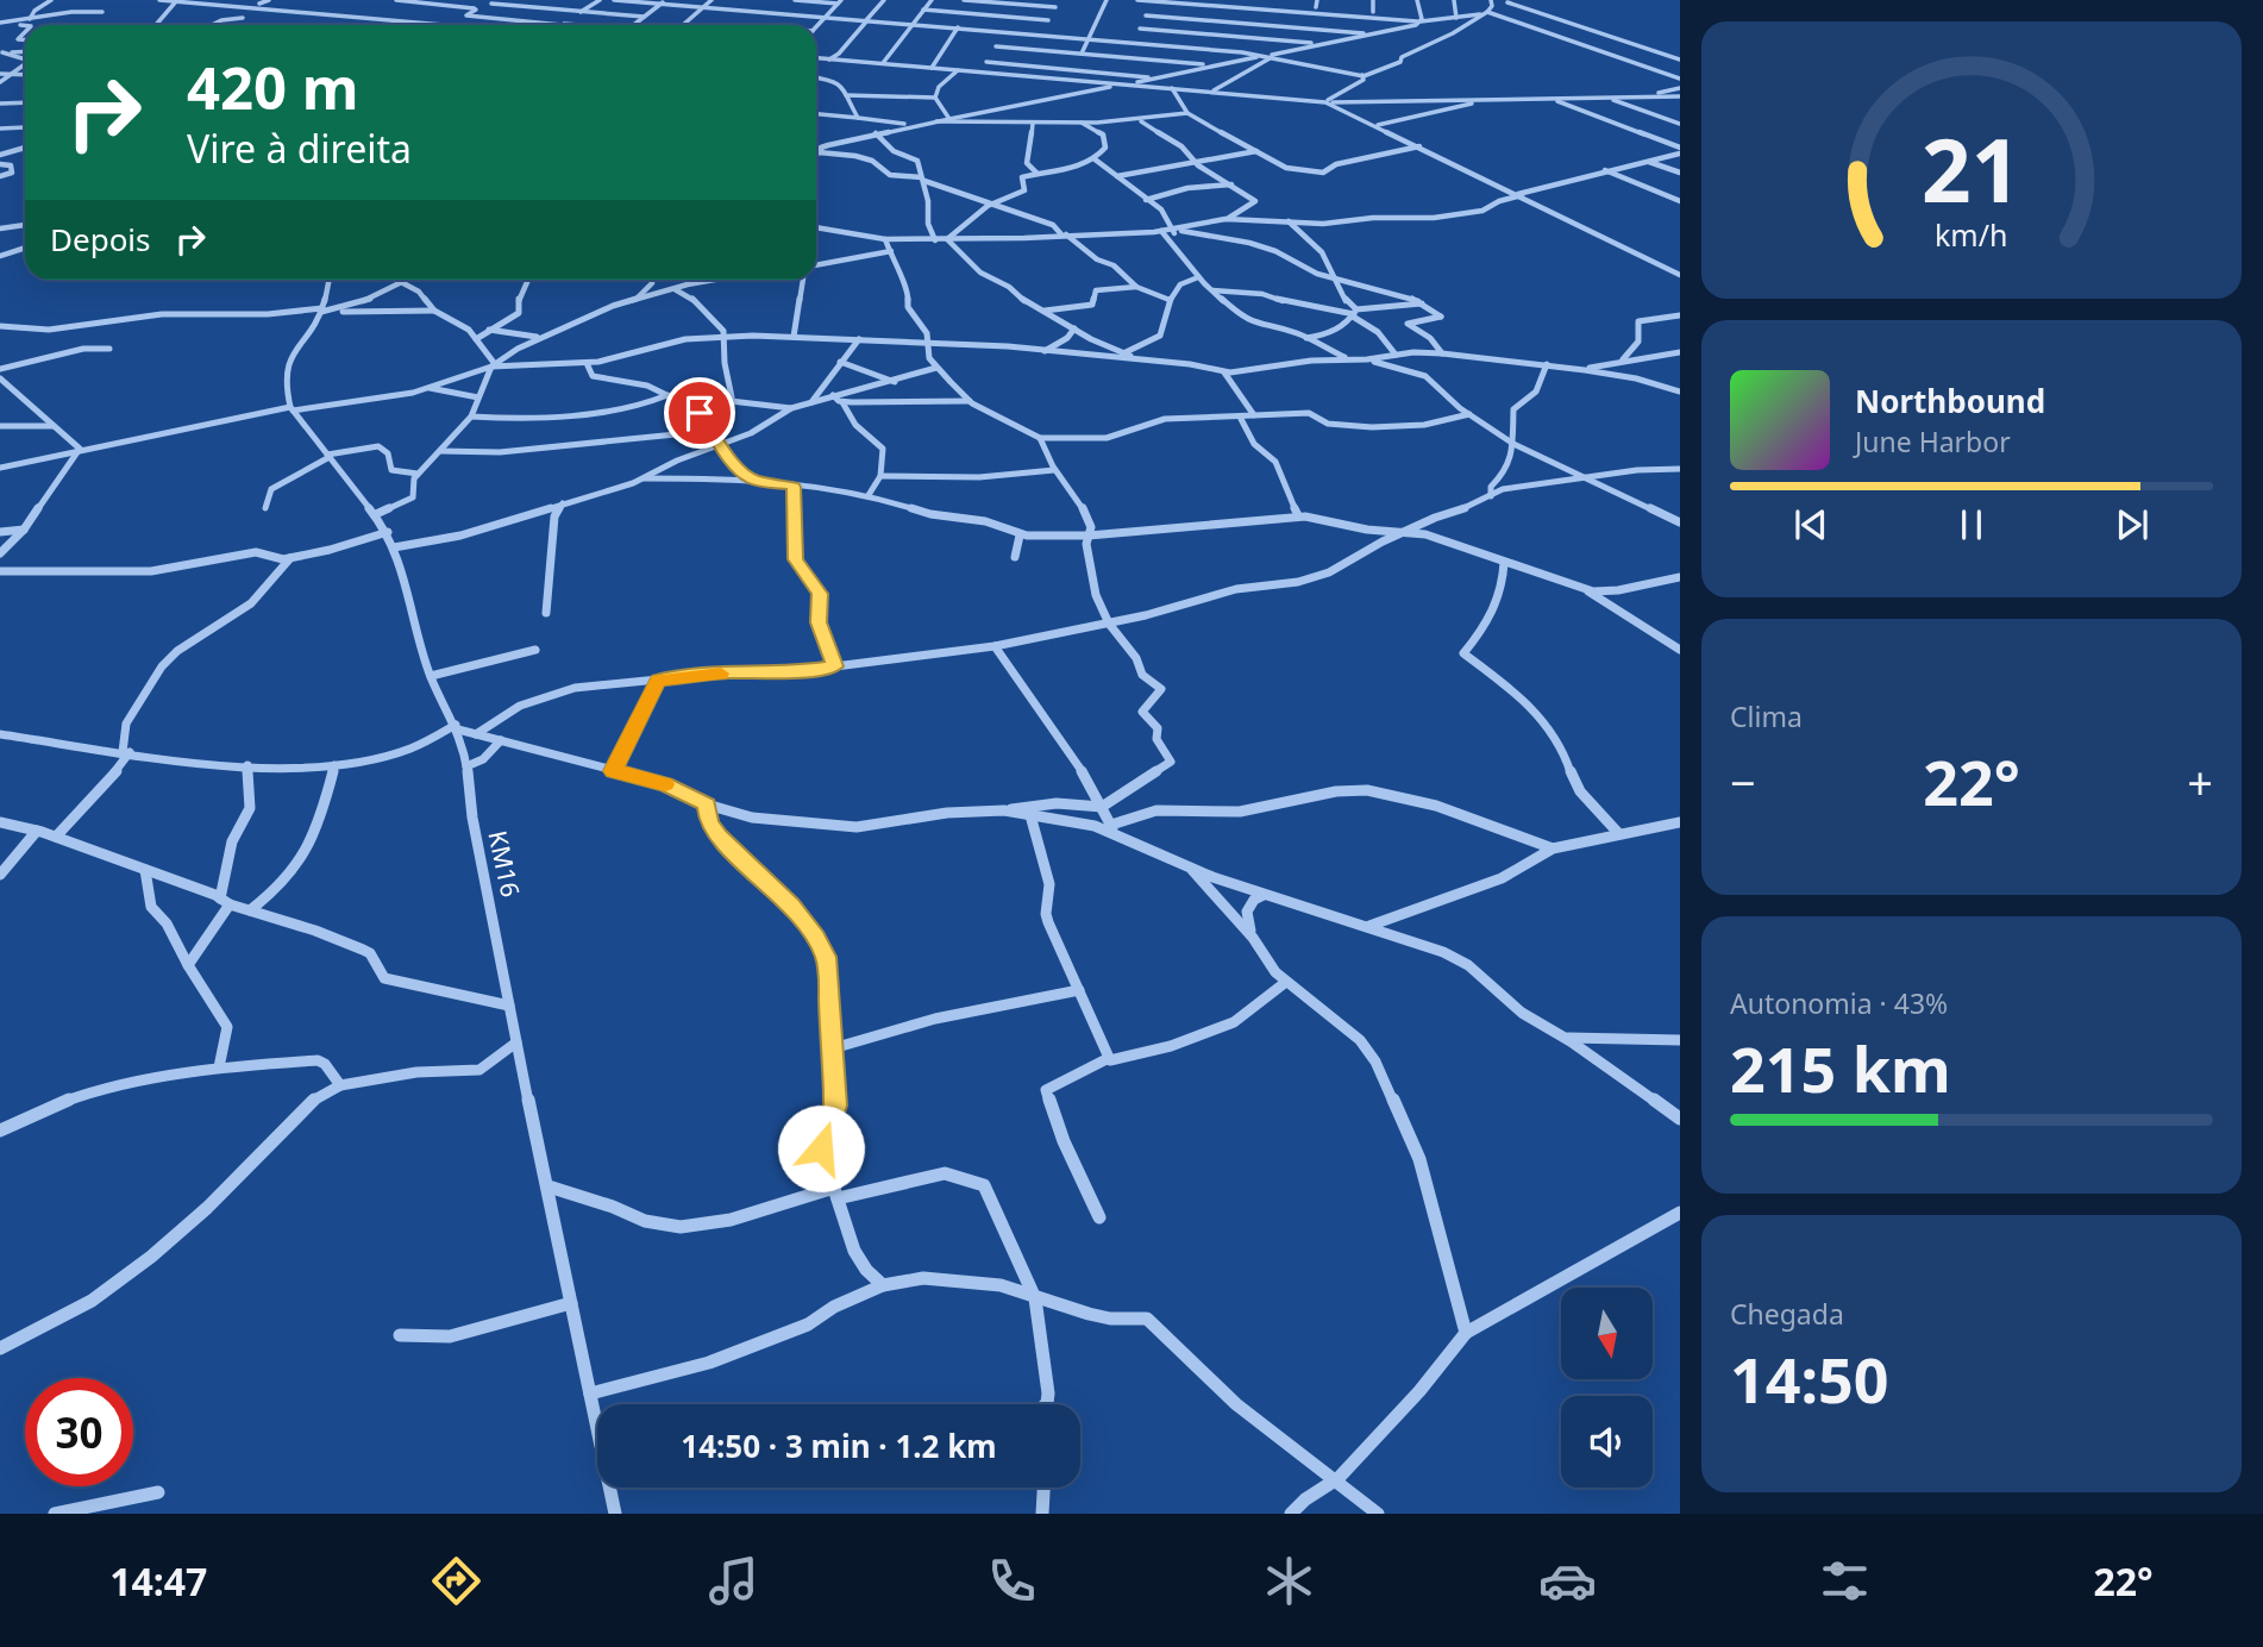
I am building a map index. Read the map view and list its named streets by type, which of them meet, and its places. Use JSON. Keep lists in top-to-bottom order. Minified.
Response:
{"streets":{"street":["KM16"]},"north":"bottom","page":{"turn":["420 m","Vire à direita"],"then":"Depois","song":["Northbound","June Harbor"],"tile":["Clima",["Autonomia · 43%","215 km"],["Chegada","14:50"]],"heat":["−","22°","+"],"limit":"30","trip":"14:50 · 3 min · 1.2 km","tabs":["14:47","22°"],"gauge":["21","km/h"]}}
